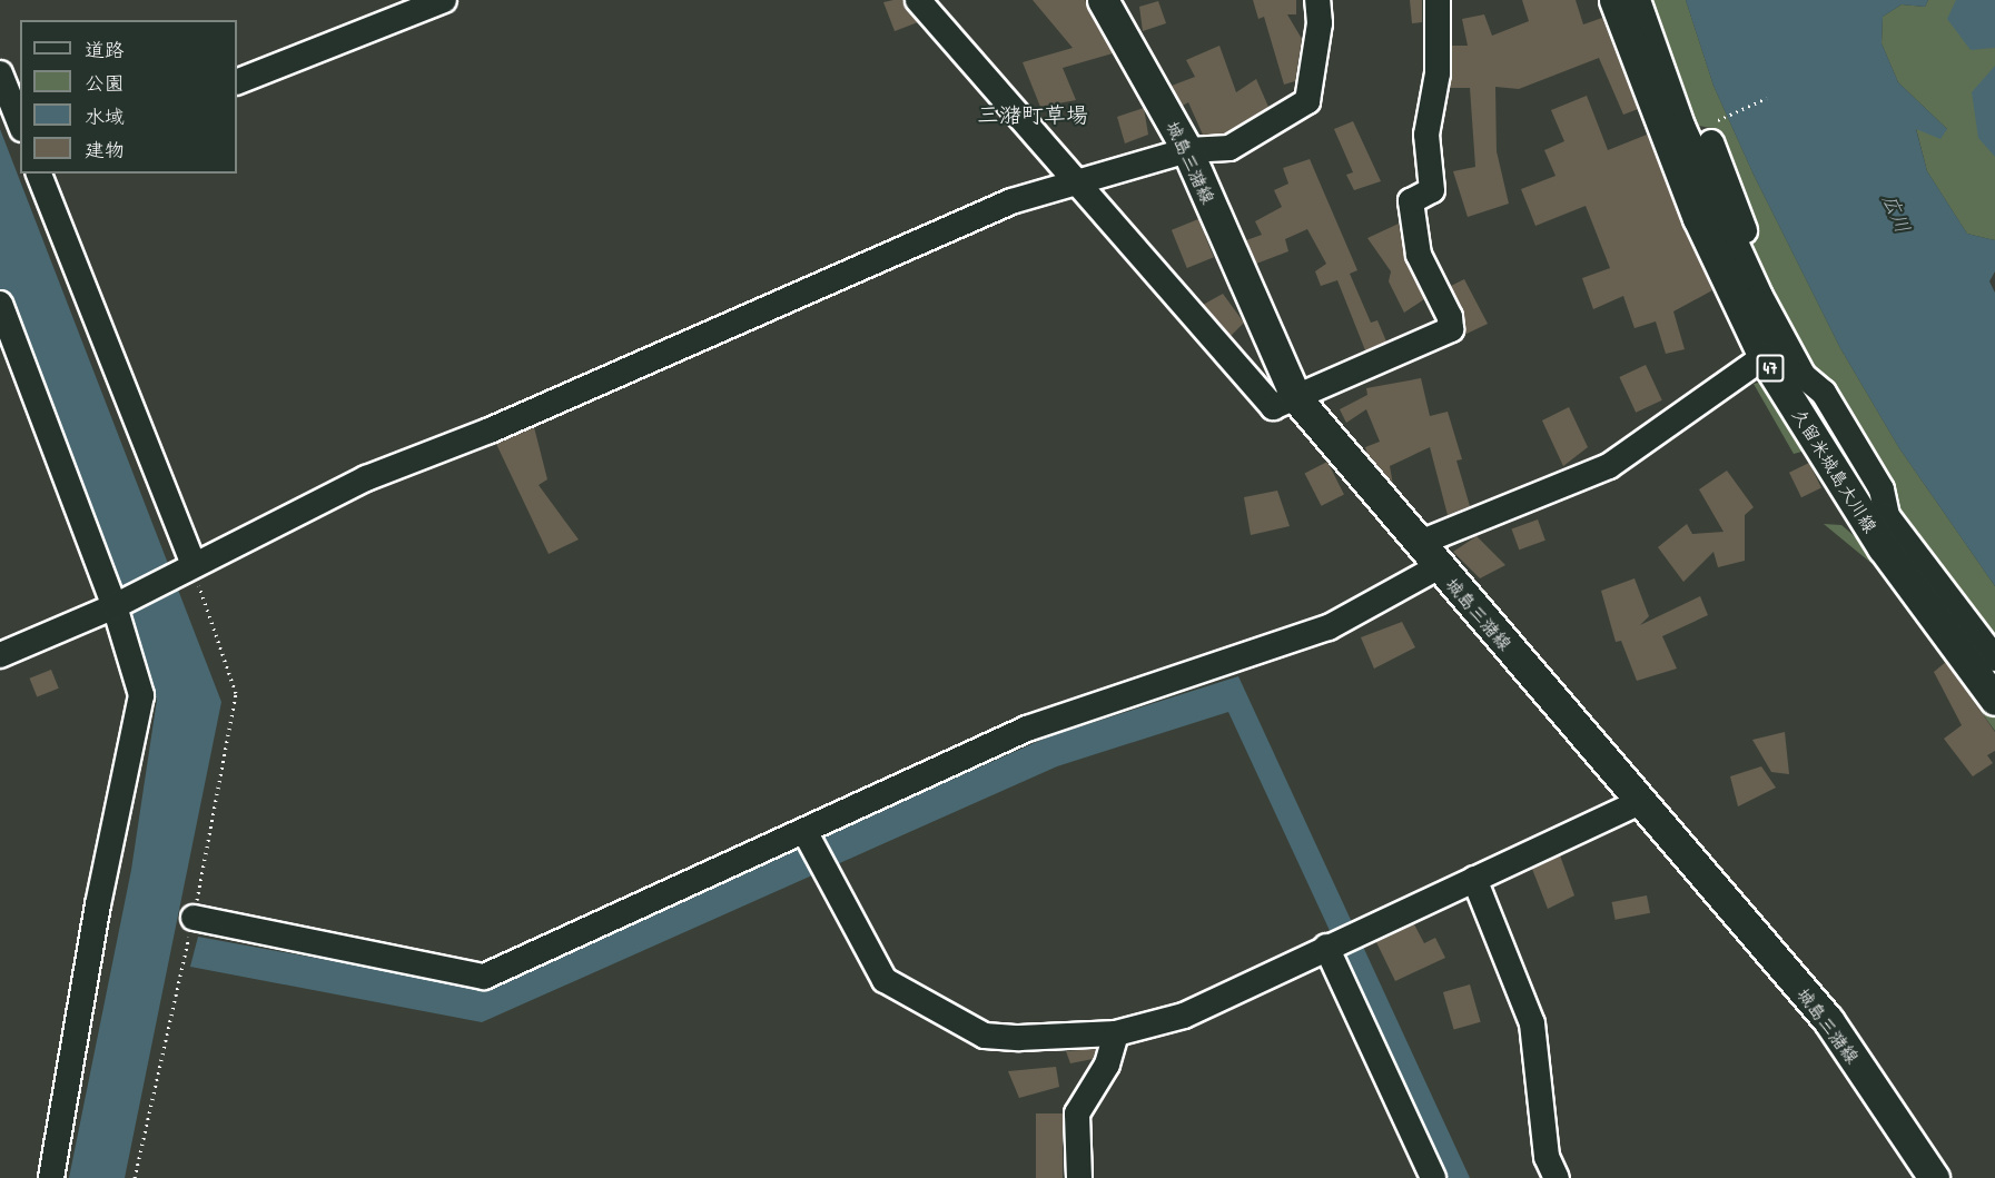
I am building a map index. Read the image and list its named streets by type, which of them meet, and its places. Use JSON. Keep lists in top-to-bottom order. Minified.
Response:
{"streets":{"main road":["城島三潴線","47","久留米城島大川線"]},"districts":["三潴町草場"],"water":["広川"],"legend":["道路","公園","水域","建物"]}
